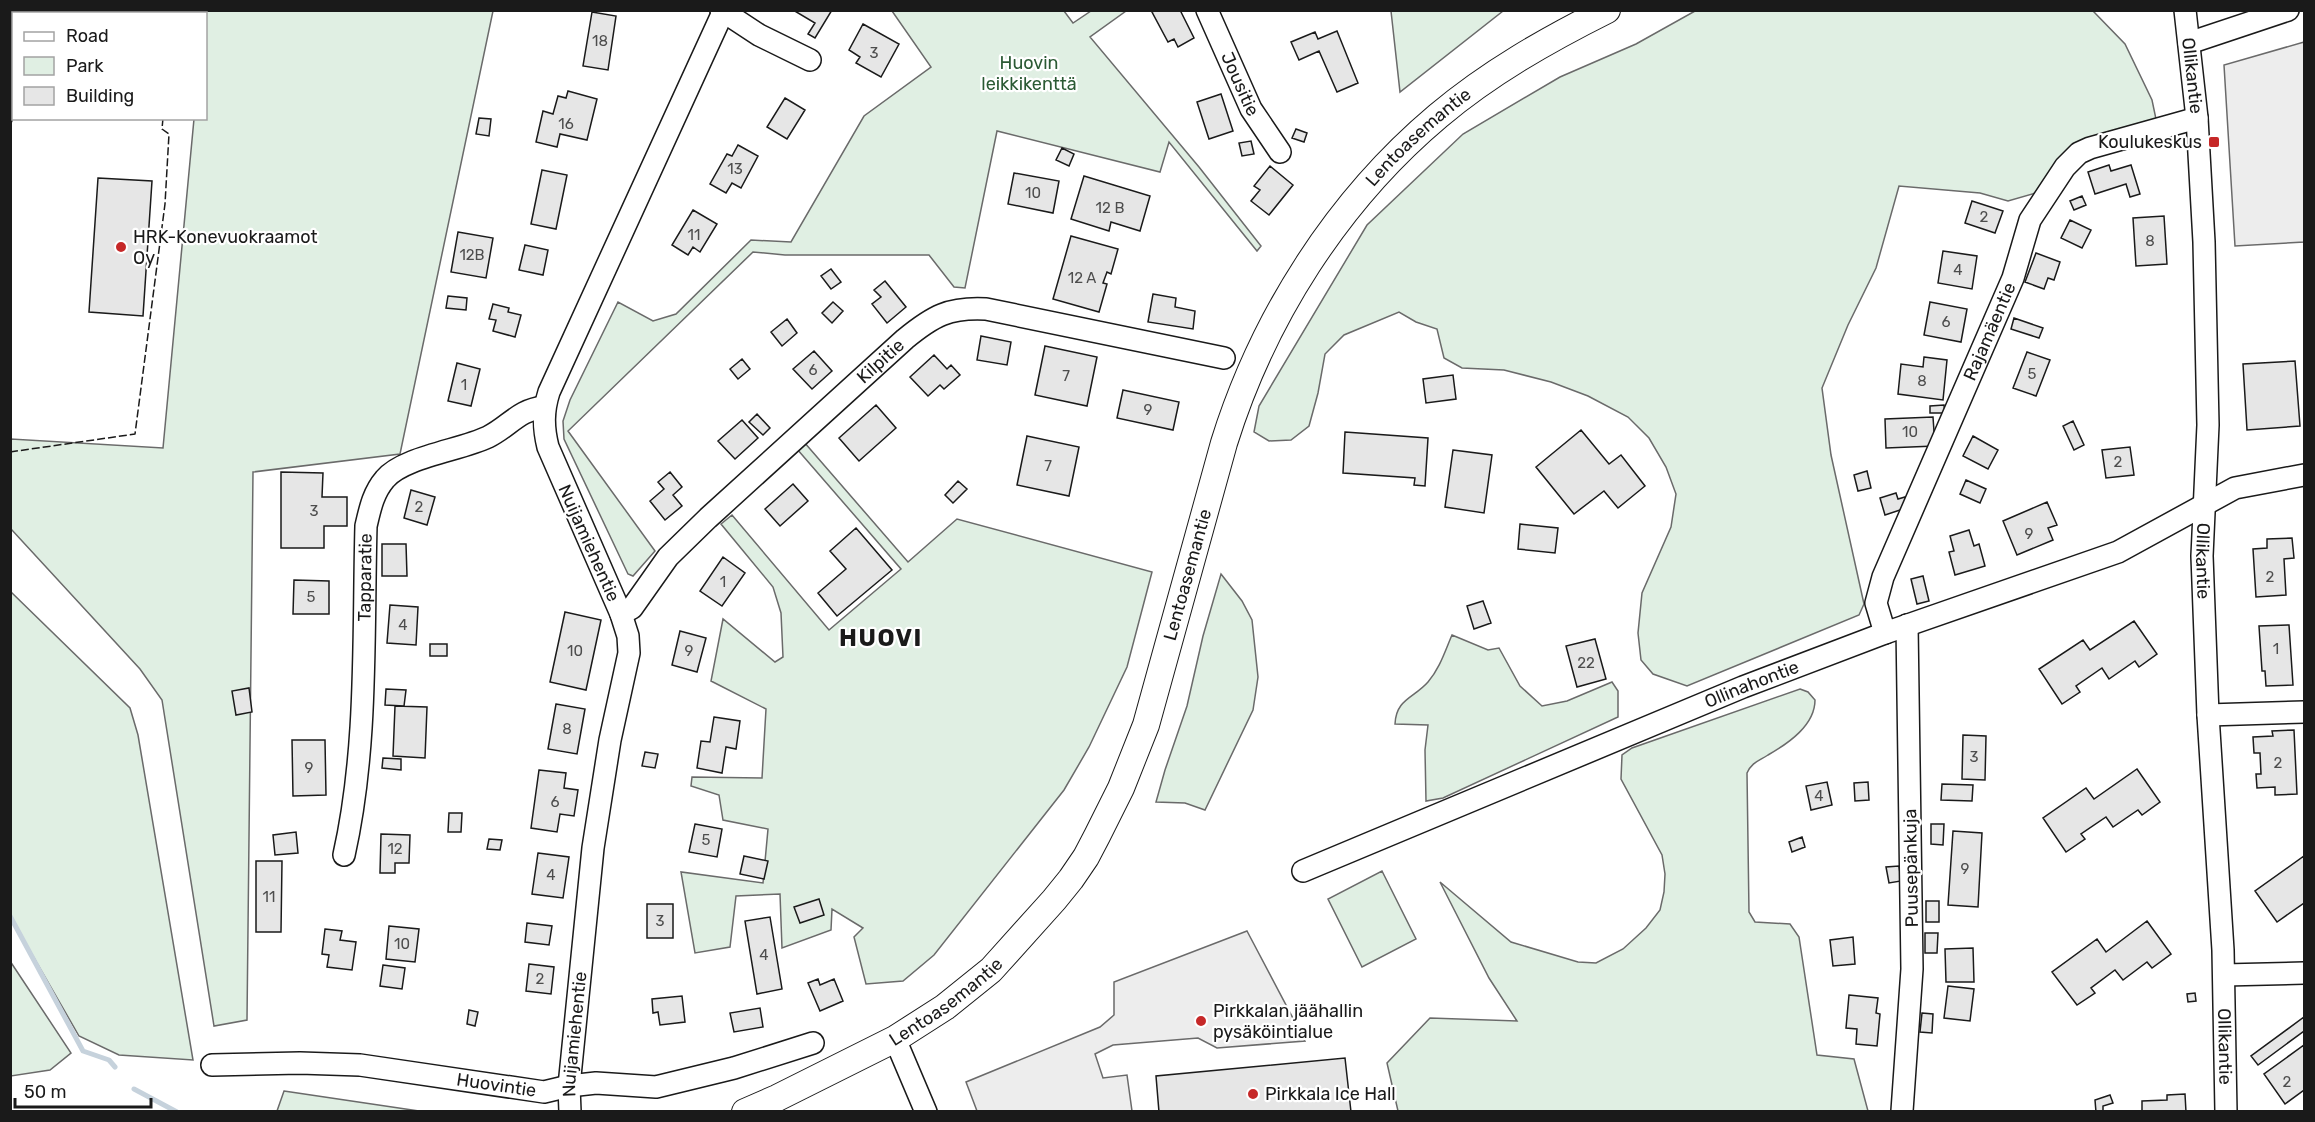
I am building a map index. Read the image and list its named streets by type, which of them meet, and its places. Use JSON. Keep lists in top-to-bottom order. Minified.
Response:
{"streets":{"main road":["Lentoasemantie"],"street":["Ollikantie","Jousitie","Rajamäentie","Kilpitie","Nuijamiehentie","Tapparatie","Ollinahontie","Puusepänkuja","Huovintie"]},"crossings":[["Ollikantie","Rajamäentie"],["Ollikantie","Ollinahontie"],["Rajamäentie","Ollinahontie"],["Kilpitie","Nuijamiehentie"],["Nuijamiehentie","Tapparatie"],["Nuijamiehentie","Huovintie"],["Ollinahontie","Puusepänkuja"]],"districts":["HUOVI"],"parks":["Huovin leikkikenttä"],"places":{"transit":["Koulukeskus"],"other":["HRK-Konevuokraamot Oy","Pirkkalan jäähallin pysäköintialue","Pirkkala Ice Hall"]},"house_numbers":["18","3","16","13","10","12 B","2","11","8","12B","4","12 A","6","6","5","7","8","1","9","10","2","7","2","3","9","2","1","5","4","1","10","9","22","8","3","2","9","4","6","5","12","9","4","11","3","10","4","2","2"],"legend":["Road","Park","Building"],"scale_bar":"50 m"}
